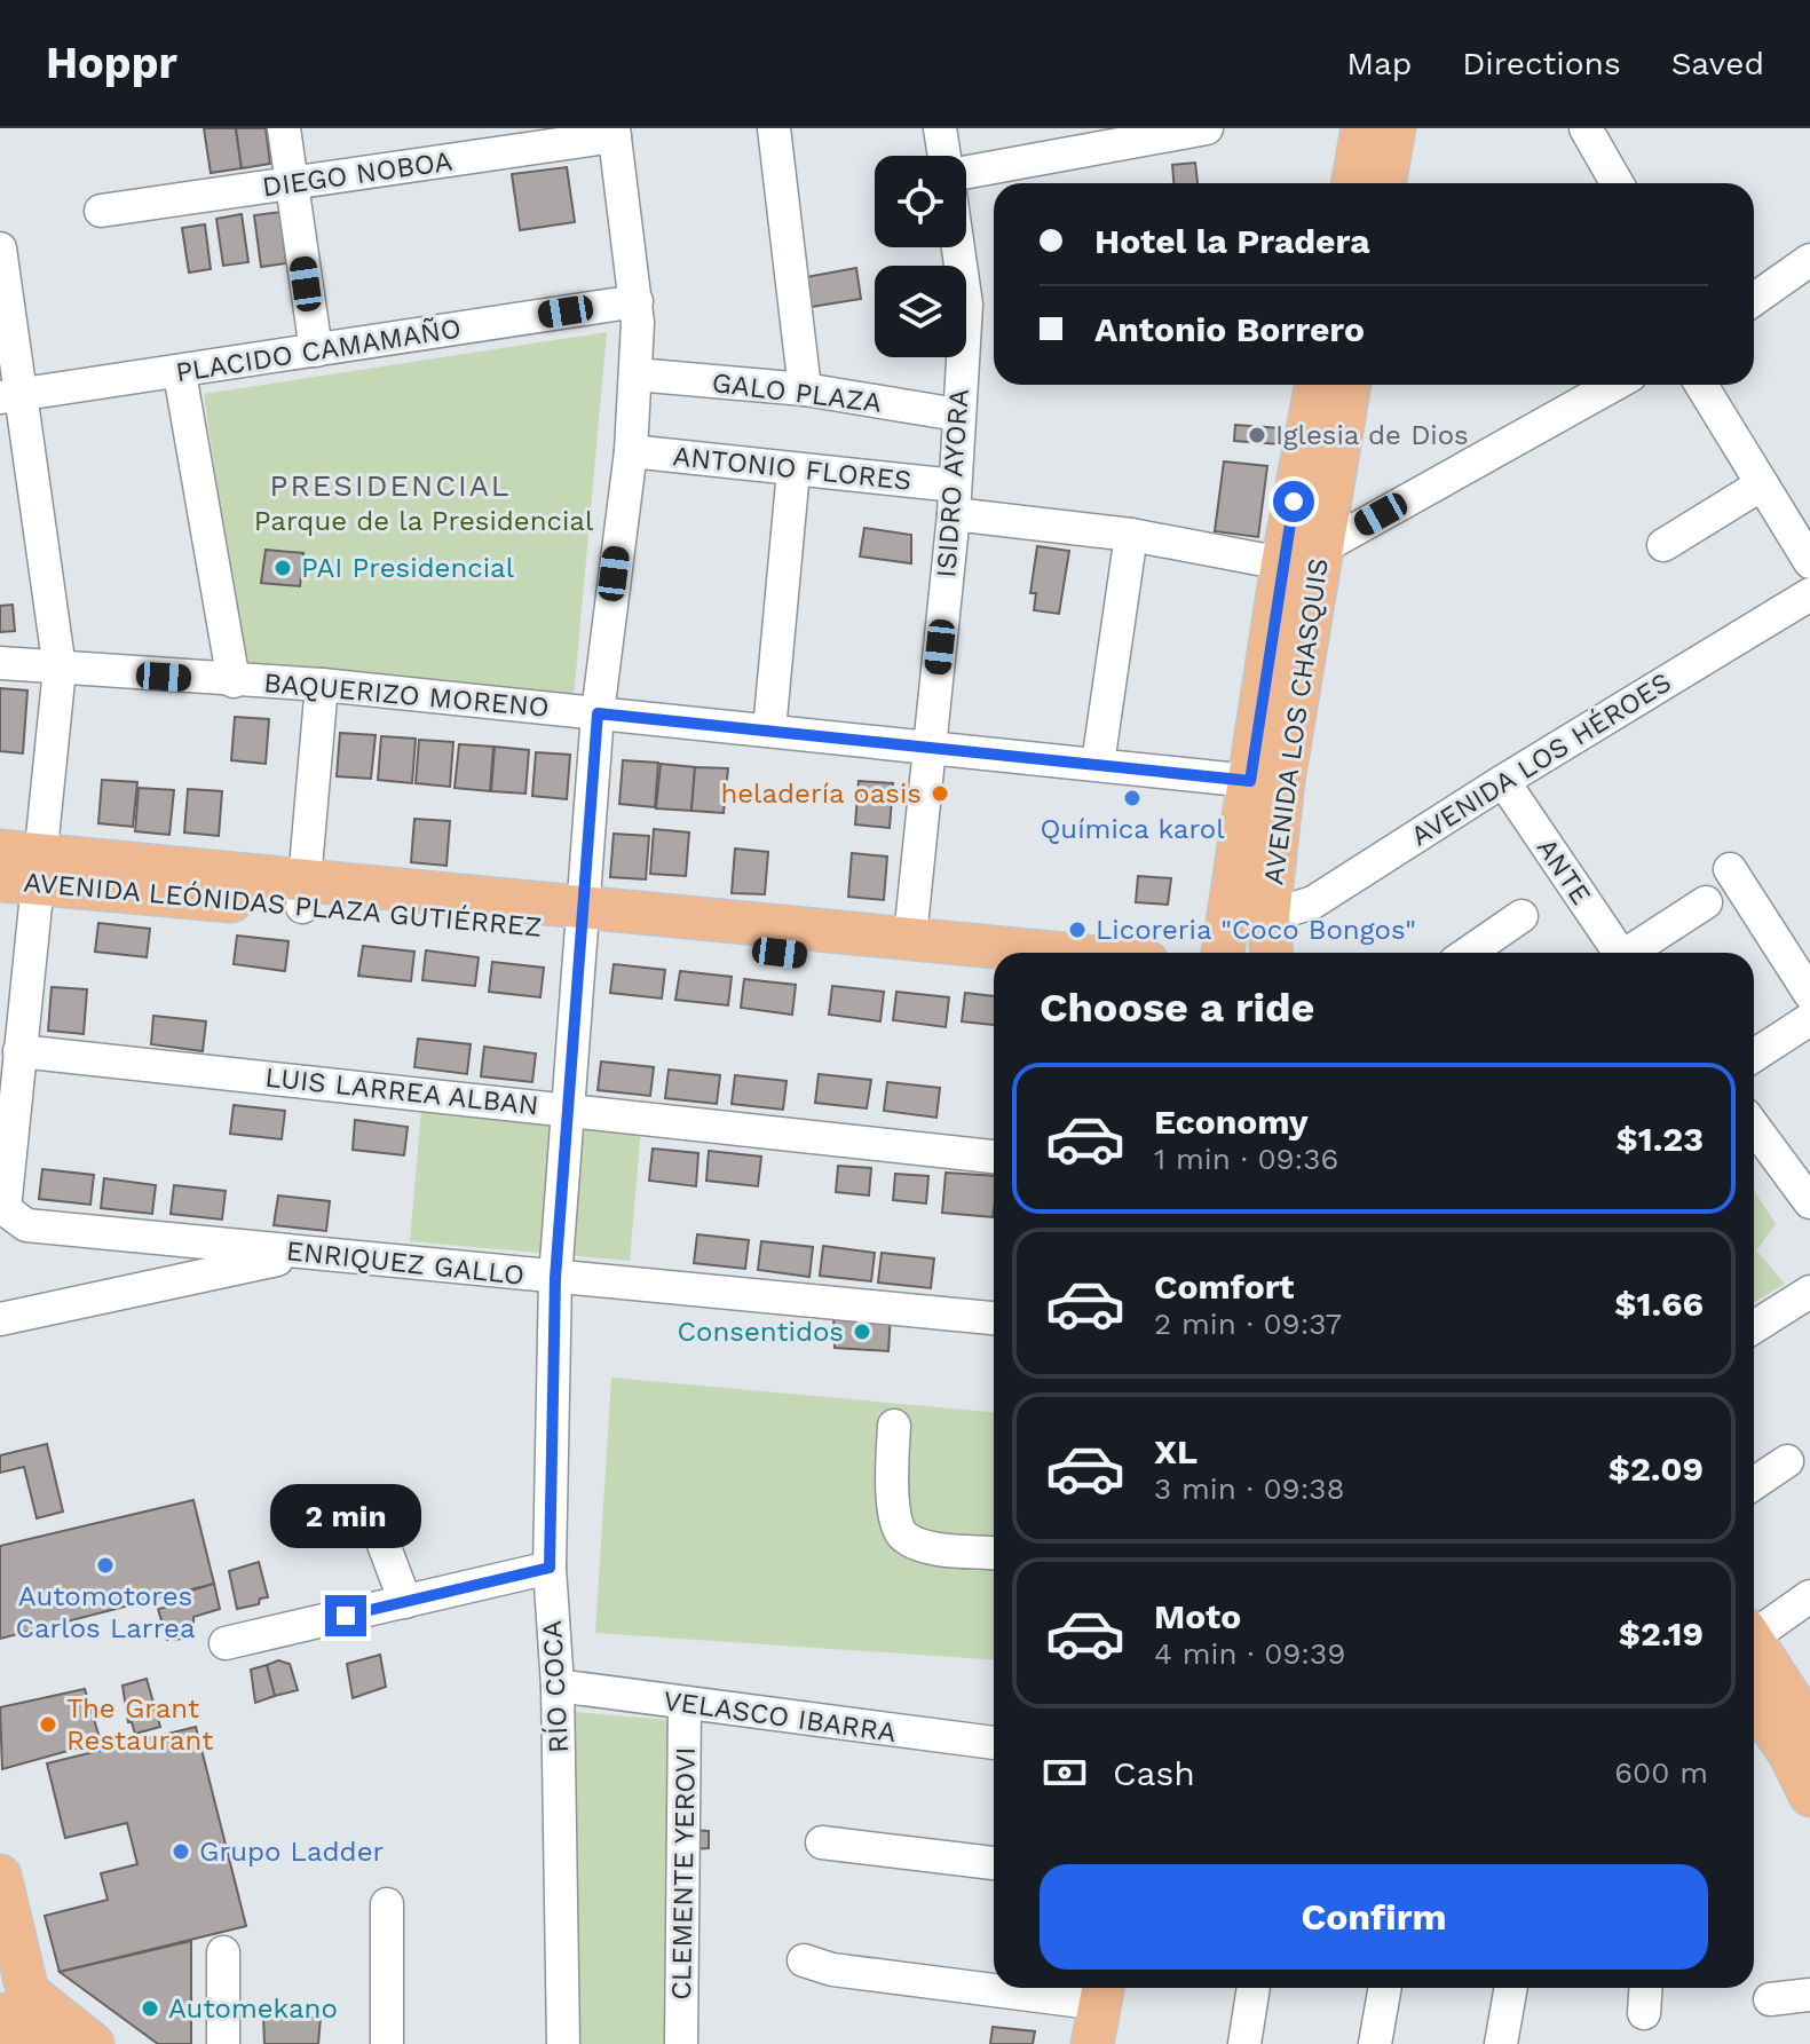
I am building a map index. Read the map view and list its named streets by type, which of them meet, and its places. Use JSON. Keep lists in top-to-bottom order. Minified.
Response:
{"streets":{"main road":["AVENIDA LOS CHASQUIS","AVENIDA LEÓNIDAS PLAZA GUTIÉRREZ"],"street":["DIEGO NOBOA","PLACIDO CAMAMAÑO","GALO PLAZA","ANTONIO FLORES","ISIDRO AYORA","BAQUERIZO MORENO","AVENIDA LOS HÉROES","ANTE","LUIS LARREA ALBAN","ENRIQUEZ GALLO","RÍO COCA","VELASCO IBARRA","CLEMENTE YEROVI"]},"crossings":[["DIEGO NOBOA","RÍO COCA"],["PLACIDO CAMAMAÑO","RÍO COCA"],["GALO PLAZA","ISIDRO AYORA"],["GALO PLAZA","RÍO COCA"],["ANTONIO FLORES","ISIDRO AYORA"],["ANTONIO FLORES","AVENIDA LOS CHASQUIS"],["ANTONIO FLORES","RÍO COCA"],["ISIDRO AYORA","BAQUERIZO MORENO"],["ISIDRO AYORA","AVENIDA LEÓNIDAS PLAZA GUTIÉRREZ"],["BAQUERIZO MORENO","AVENIDA LOS CHASQUIS"],["BAQUERIZO MORENO","RÍO COCA"],["AVENIDA LOS CHASQUIS","AVENIDA LOS HÉROES"],["AVENIDA LOS HÉROES","ANTE"],["AVENIDA LEÓNIDAS PLAZA GUTIÉRREZ","RÍO COCA"],["LUIS LARREA ALBAN","ENRIQUEZ GALLO"],["LUIS LARREA ALBAN","RÍO COCA"],["ENRIQUEZ GALLO","RÍO COCA"],["RÍO COCA","VELASCO IBARRA"],["VELASCO IBARRA","CLEMENTE YEROVI"]],"districts":["PRESIDENCIAL"],"parks":["Parque de la Presidencial"],"places":["Iglesia de Dios","PAI Presidencial","heladería oasis","Química karol","Licoreria \"Coco Bongos\"","Consentidos","Automotores Carlos Larrea","The Grant Restaurant","Grupo Ladder","Automekano"],"page":{"header":"Hoppr","nav":["Map","Directions","Saved"],"banner":["Hotel la Pradera","Antonio Borrero"],"heading":"Choose a ride","list":[{"name":"Economy","note":"1 min · 09:36","value":"$1.23"},{"name":"Comfort","note":"2 min · 09:37","value":"$1.66"},{"name":"XL","note":"3 min · 09:38","value":"$2.09"},{"name":"Moto","note":"4 min · 09:39","value":"$2.19"}],"bubble":"2 min","pay":["Cash","600 m"],"buttons":"Confirm"}}
